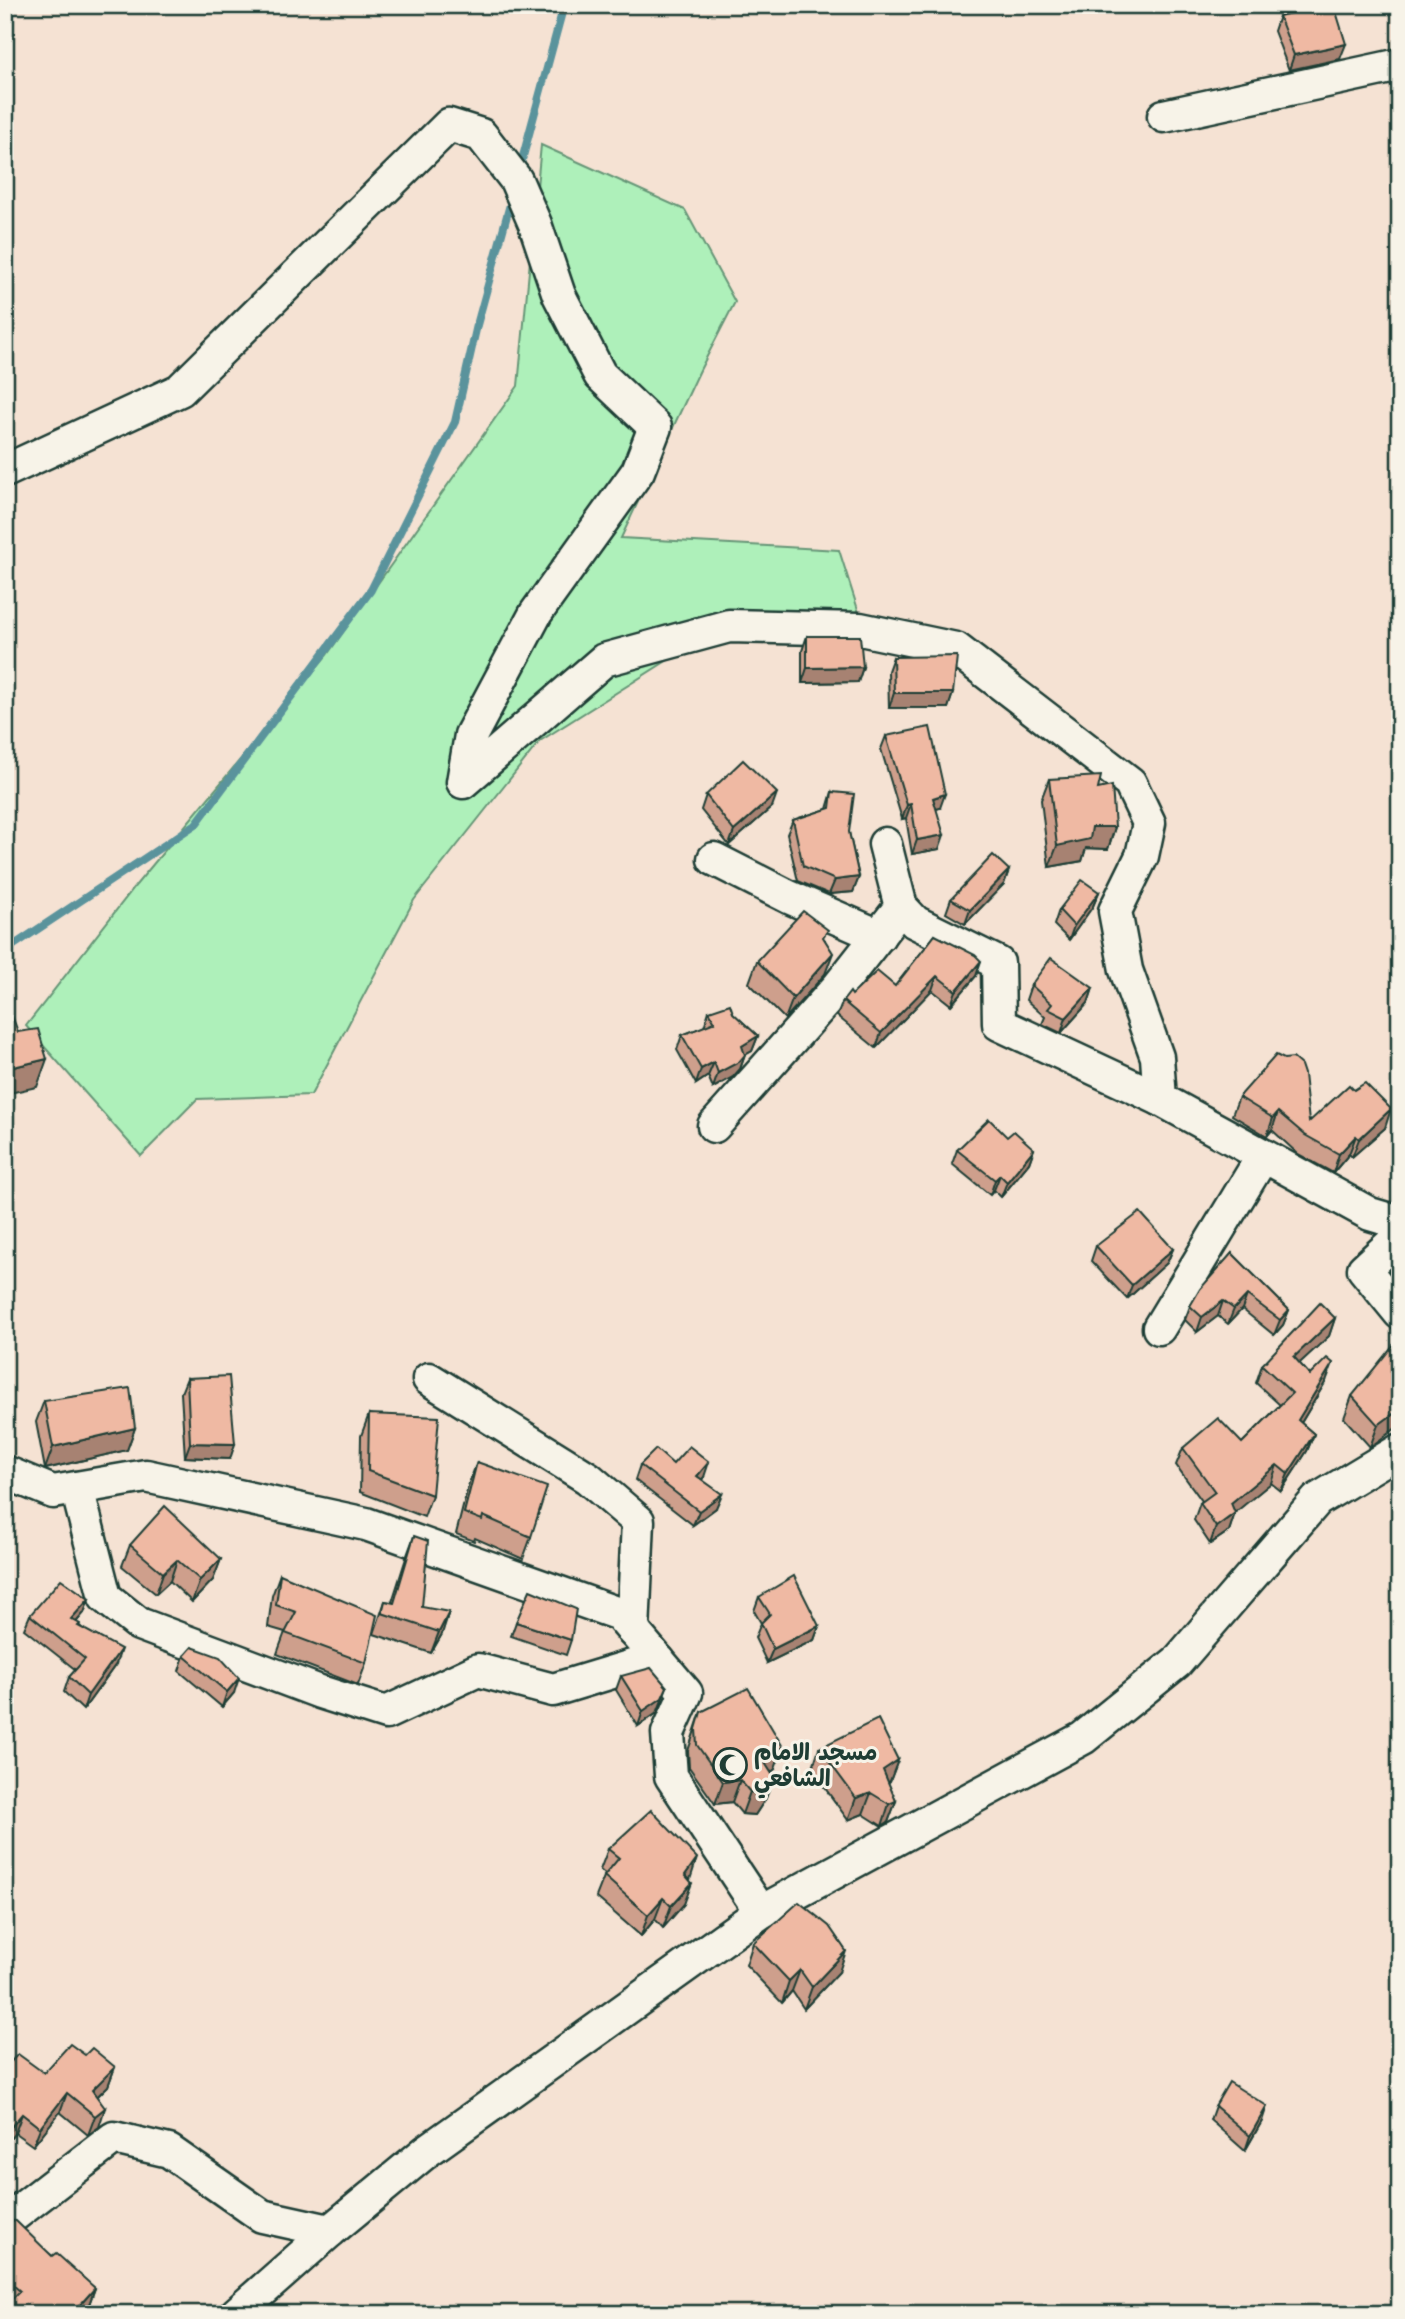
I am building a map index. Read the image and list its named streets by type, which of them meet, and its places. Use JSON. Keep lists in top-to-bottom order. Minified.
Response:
{"places":{"mosque":["مسجد الامام الشافعي"]}}
